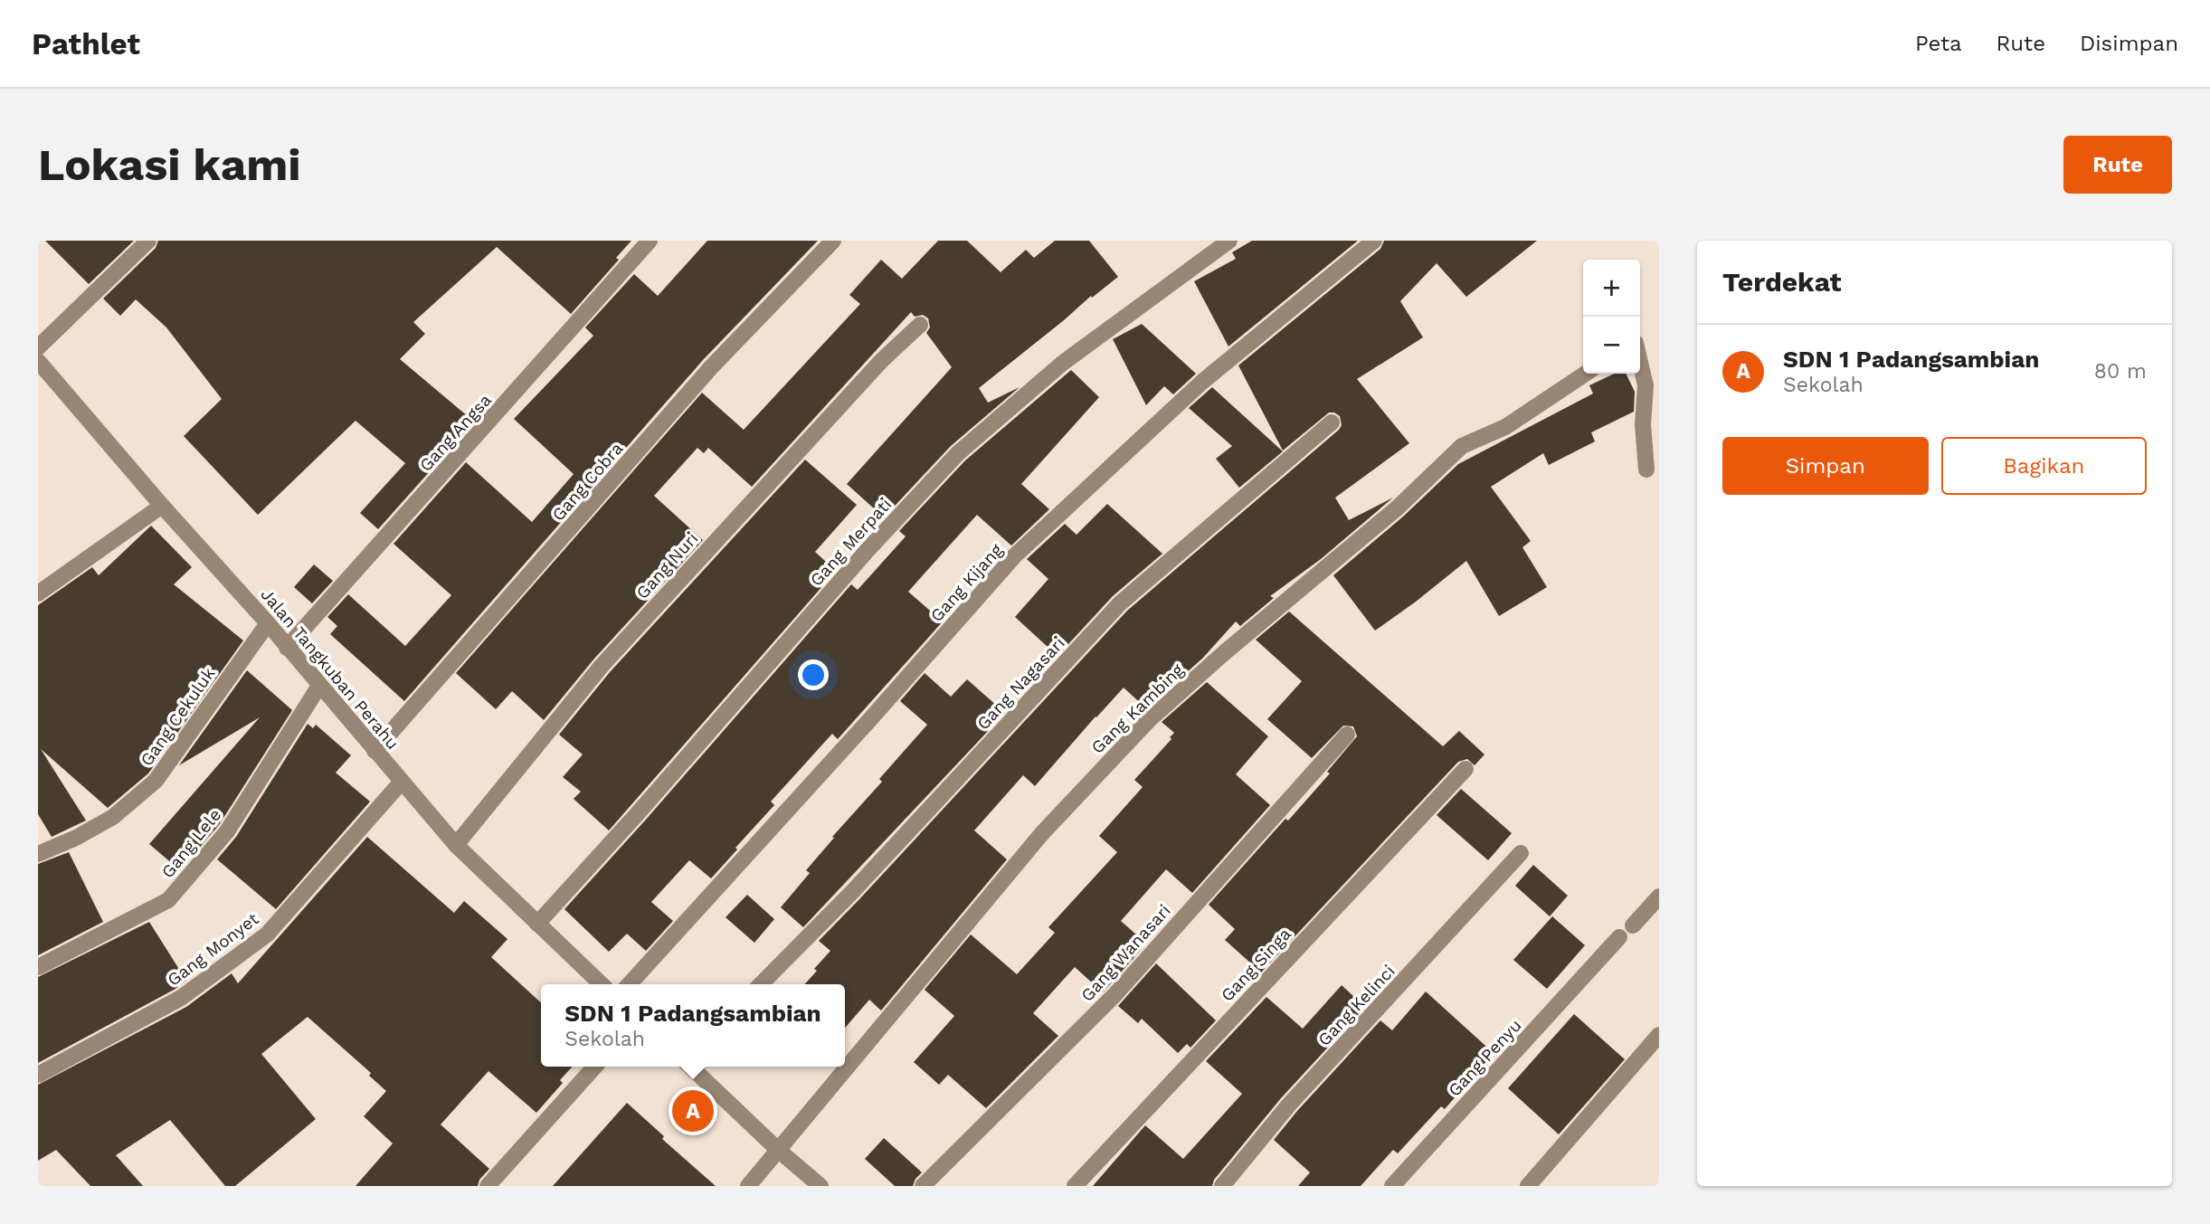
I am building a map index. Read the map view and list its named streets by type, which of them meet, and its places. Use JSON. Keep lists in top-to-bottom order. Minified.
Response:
{"streets":{"street":["Gang Angsa","Gang Cobra","Gang Merpati","Gang Nuri","Gang Kijang","Jalan Tangkuban Perahu","Gang Nagasari","Gang Kambing","Gang Cekuluk","Gang Lele","Gang Monyet","Gang Wanasari","Gang Singa","Gang Kelinci","Gang Penyu"]},"crossings":[["Gang Angsa","Jalan Tangkuban Perahu"],["Gang Cobra","Jalan Tangkuban Perahu"],["Gang Merpati","Jalan Tangkuban Perahu"],["Gang Nuri","Jalan Tangkuban Perahu"],["Jalan Tangkuban Perahu","Gang Cekuluk"],["Jalan Tangkuban Perahu","Gang Lele"],["Jalan Tangkuban Perahu","Gang Monyet"]],"page":{"header":"Pathlet","nav":["Peta","Rute","Disimpan"],"buttons":["Rute",["Simpan","Bagikan"]],"title":"Lokasi kami","heading":"Terdekat","map_buttons":["+","−"],"list":[{"mark":"A","name":"SDN 1 Padangsambian","note":"Sekolah","value":"80 m"}],"popup":["SDN 1 Padangsambian","Sekolah"],"pins":"A"}}
